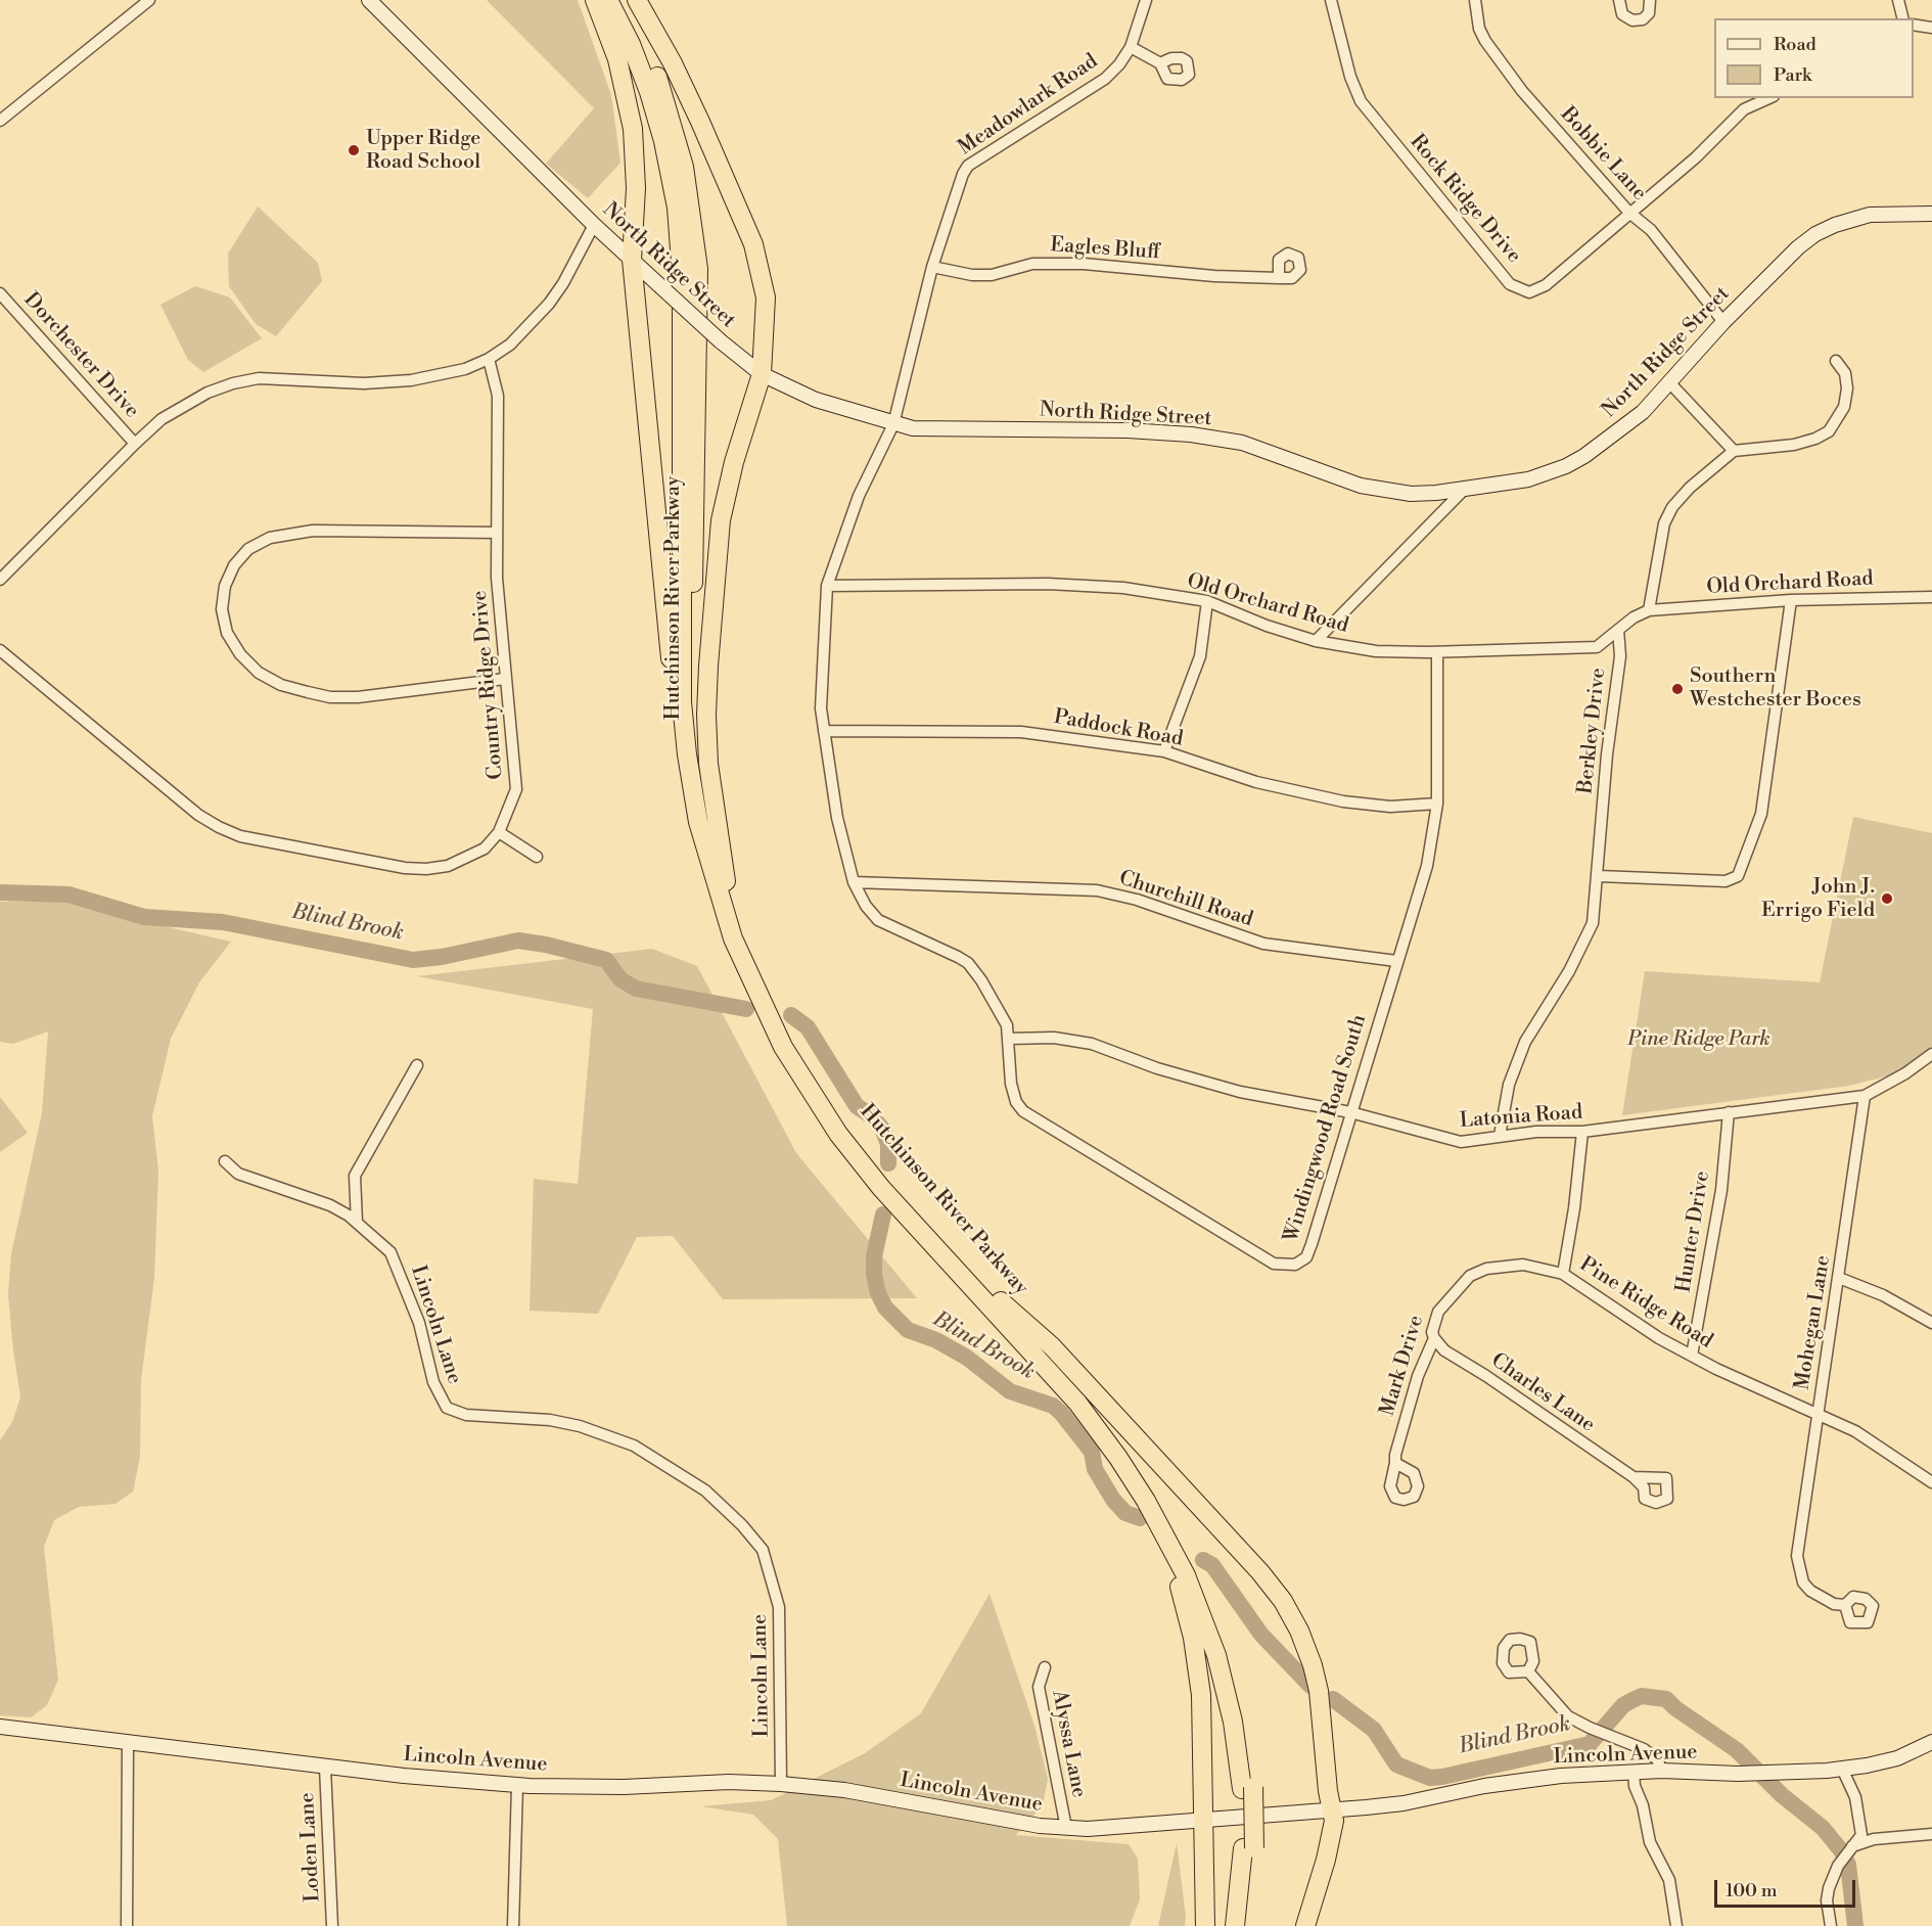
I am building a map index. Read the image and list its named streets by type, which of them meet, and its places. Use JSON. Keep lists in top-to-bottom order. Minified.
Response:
{"streets":{"highway":["Hutchinson River Parkway"],"street":["Meadowlark Road","Bobbie Lane","Rock Ridge Drive","Eagles Bluff","North Ridge Street","Dorchester Drive","Old Orchard Road","Country Ridge Drive","Paddock Road","Berkley Drive","Churchill Road","Latonia Road","Windingwood Road South","Hunter Drive","Pine Ridge Road","Mohegan Lane","Lincoln Lane","Mark Drive","Charles Lane","Alyssa Lane","Lincoln Avenue","Loden Lane"]},"crossings":[["Meadowlark Road","Eagles Bluff"],["Meadowlark Road","North Ridge Street"],["Meadowlark Road","Old Orchard Road"],["Meadowlark Road","Paddock Road"],["Meadowlark Road","Churchill Road"],["Meadowlark Road","Latonia Road"],["Meadowlark Road","Windingwood Road South"],["Bobbie Lane","Rock Ridge Drive"],["Bobbie Lane","North Ridge Street"],["Old Orchard Road","Berkley Drive"],["Old Orchard Road","Windingwood Road South"],["Paddock Road","Windingwood Road South"],["Berkley Drive","Latonia Road"],["Churchill Road","Windingwood Road South"],["Latonia Road","Windingwood Road South"],["Latonia Road","Hunter Drive"],["Latonia Road","Pine Ridge Road"],["Latonia Road","Mohegan Lane"],["Hunter Drive","Pine Ridge Road"],["Pine Ridge Road","Mohegan Lane"],["Pine Ridge Road","Mark Drive"],["Lincoln Lane","Lincoln Avenue"],["Mark Drive","Charles Lane"],["Alyssa Lane","Lincoln Avenue"],["Lincoln Avenue","Loden Lane"]],"water":["Blind Brook"],"parks":["Pine Ridge Park"],"places":["Upper Ridge Road School","Southern Westchester Boces","John J. Errigo Field"],"legend":["Road","Park"],"scale_bar":"100 m"}
